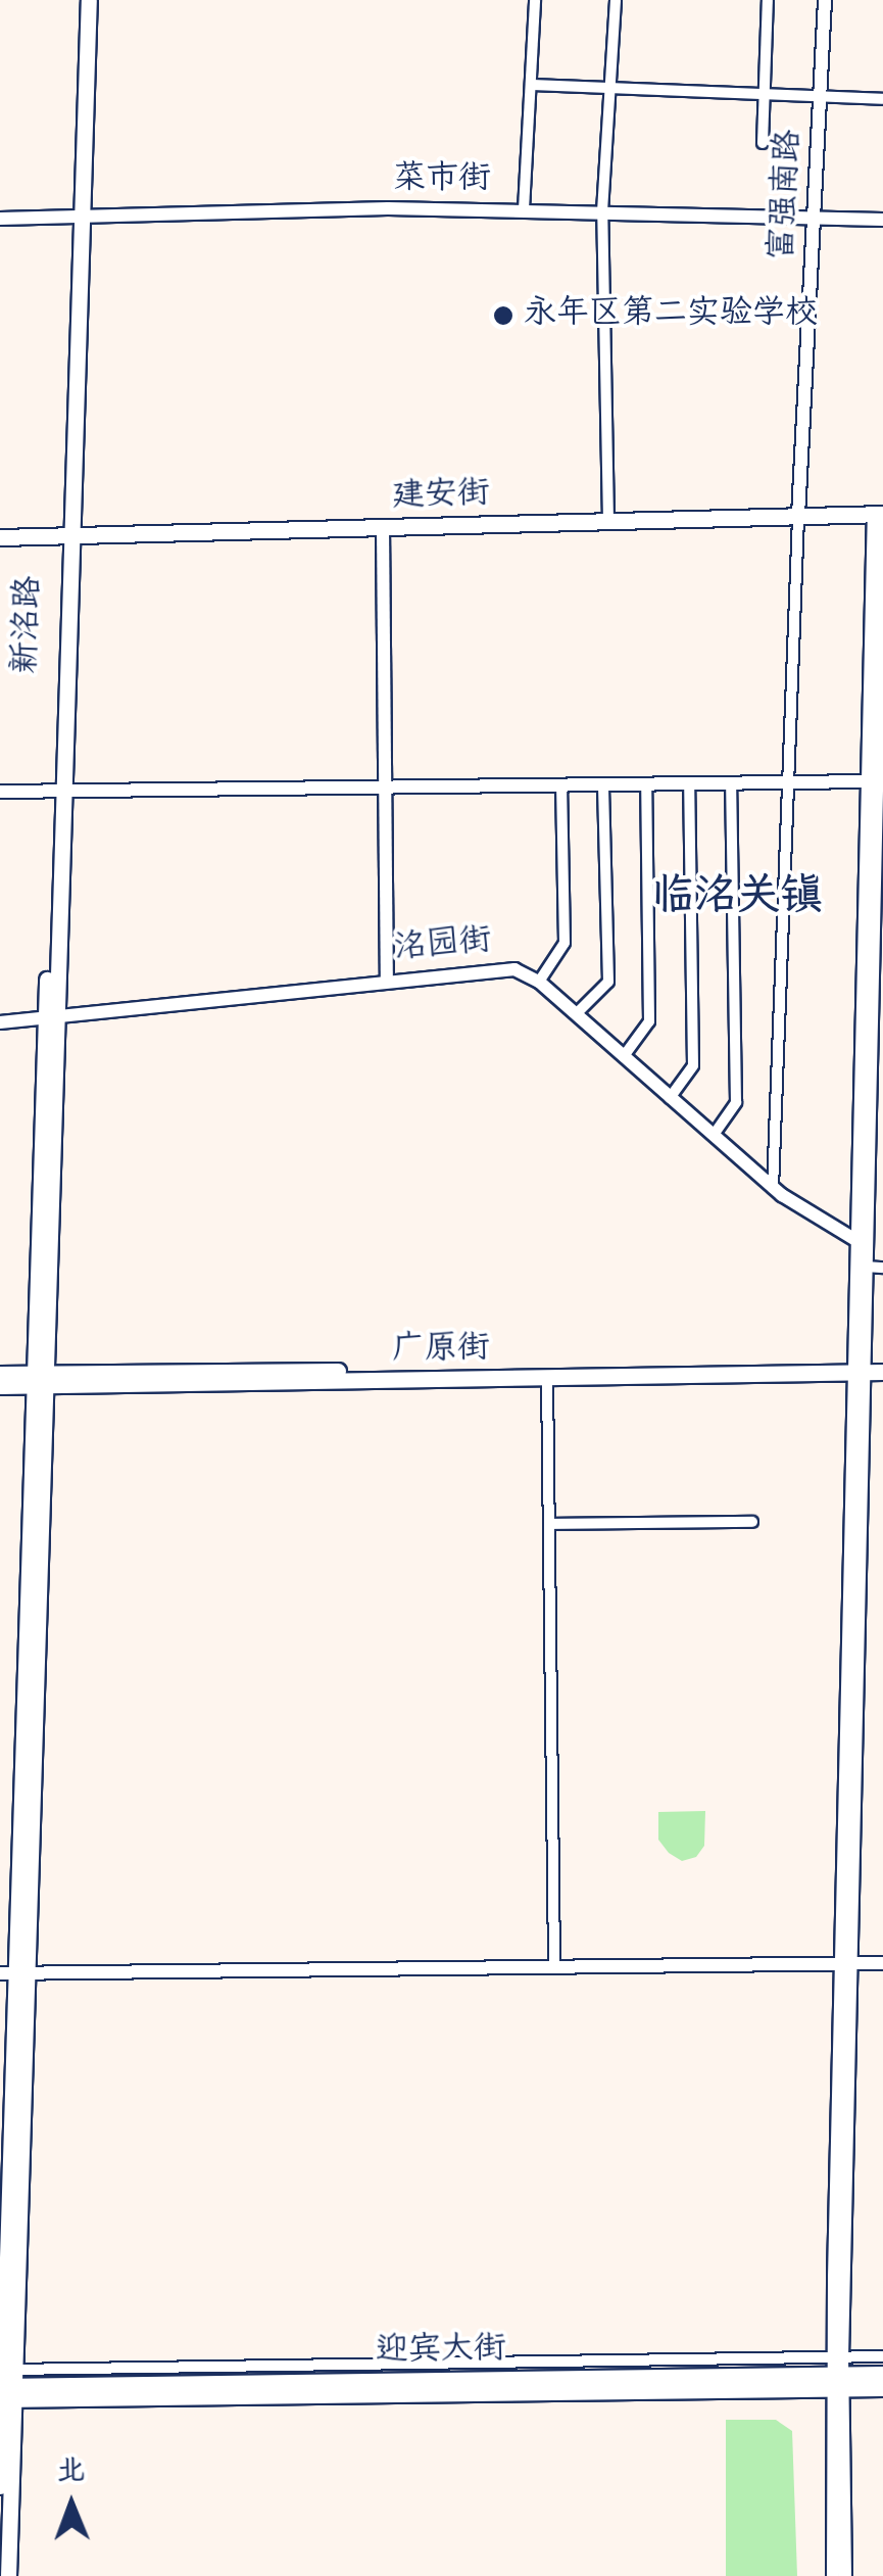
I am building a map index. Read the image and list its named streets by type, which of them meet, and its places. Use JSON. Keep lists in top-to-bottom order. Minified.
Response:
{"streets":{"main road":["建安街","新洺路","广原街","迎宾大街"],"street":["菜市街","富强南路","洺园街"]},"crossings":[["菜市街","富强南路"],["菜市街","新洺路"],["富强南路","建安街"],["建安街","新洺路"],["新洺路","洺园街"],["新洺路","广原街"],["新洺路","迎宾大街"]],"districts":["临洺关镇"],"places":["永年区第二实验学校"],"north":"top"}
